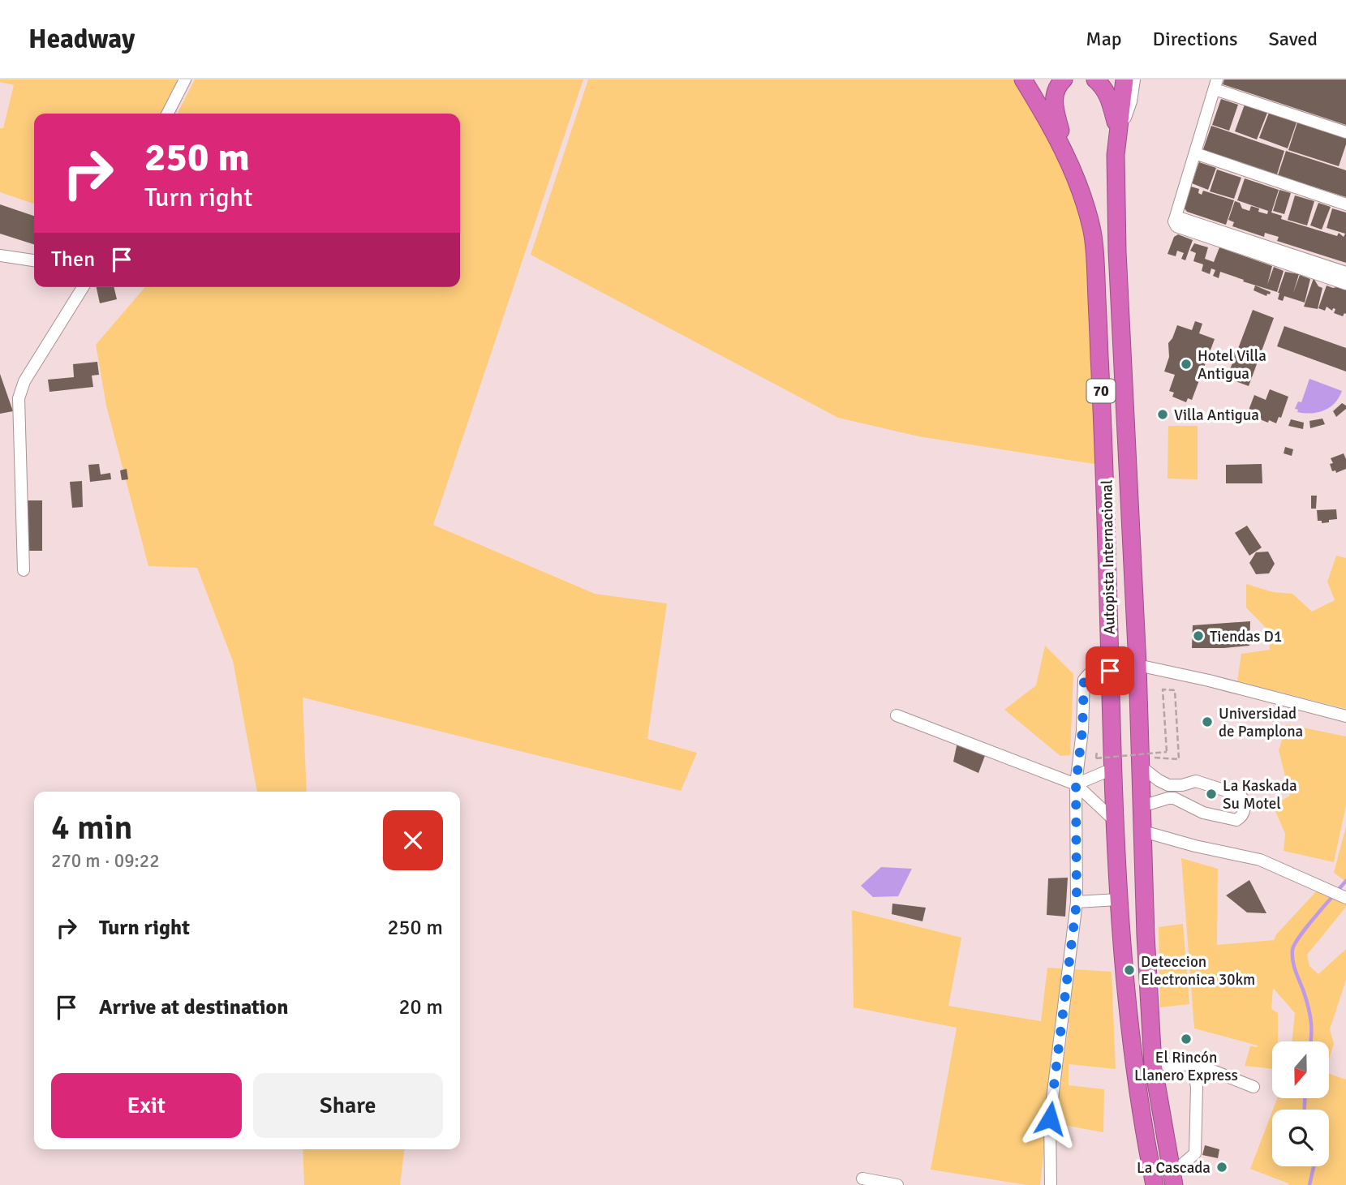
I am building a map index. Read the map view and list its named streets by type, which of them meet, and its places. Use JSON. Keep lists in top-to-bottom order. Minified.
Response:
{"streets":{"highway":["70","Autopista Internacional"]},"places":["Hotel Villa Antigua","Villa Antigua","Tiendas D1","Universidad de Pamplona","La Kaskada Su Motel","Deteccion Electronica 30km","El Rincón Llanero Express","La Cascada"],"north":"bottom","page":{"header":"Headway","nav":["Map","Directions","Saved"],"turn":["250 m","Turn right"],"then":"Then","heading":["4 min","270 m · 09:22"],"list":[{"name":"Turn right","value":"250 m"},{"name":"Arrive at destination","value":"20 m"}],"buttons":["Exit","Share"]}}
